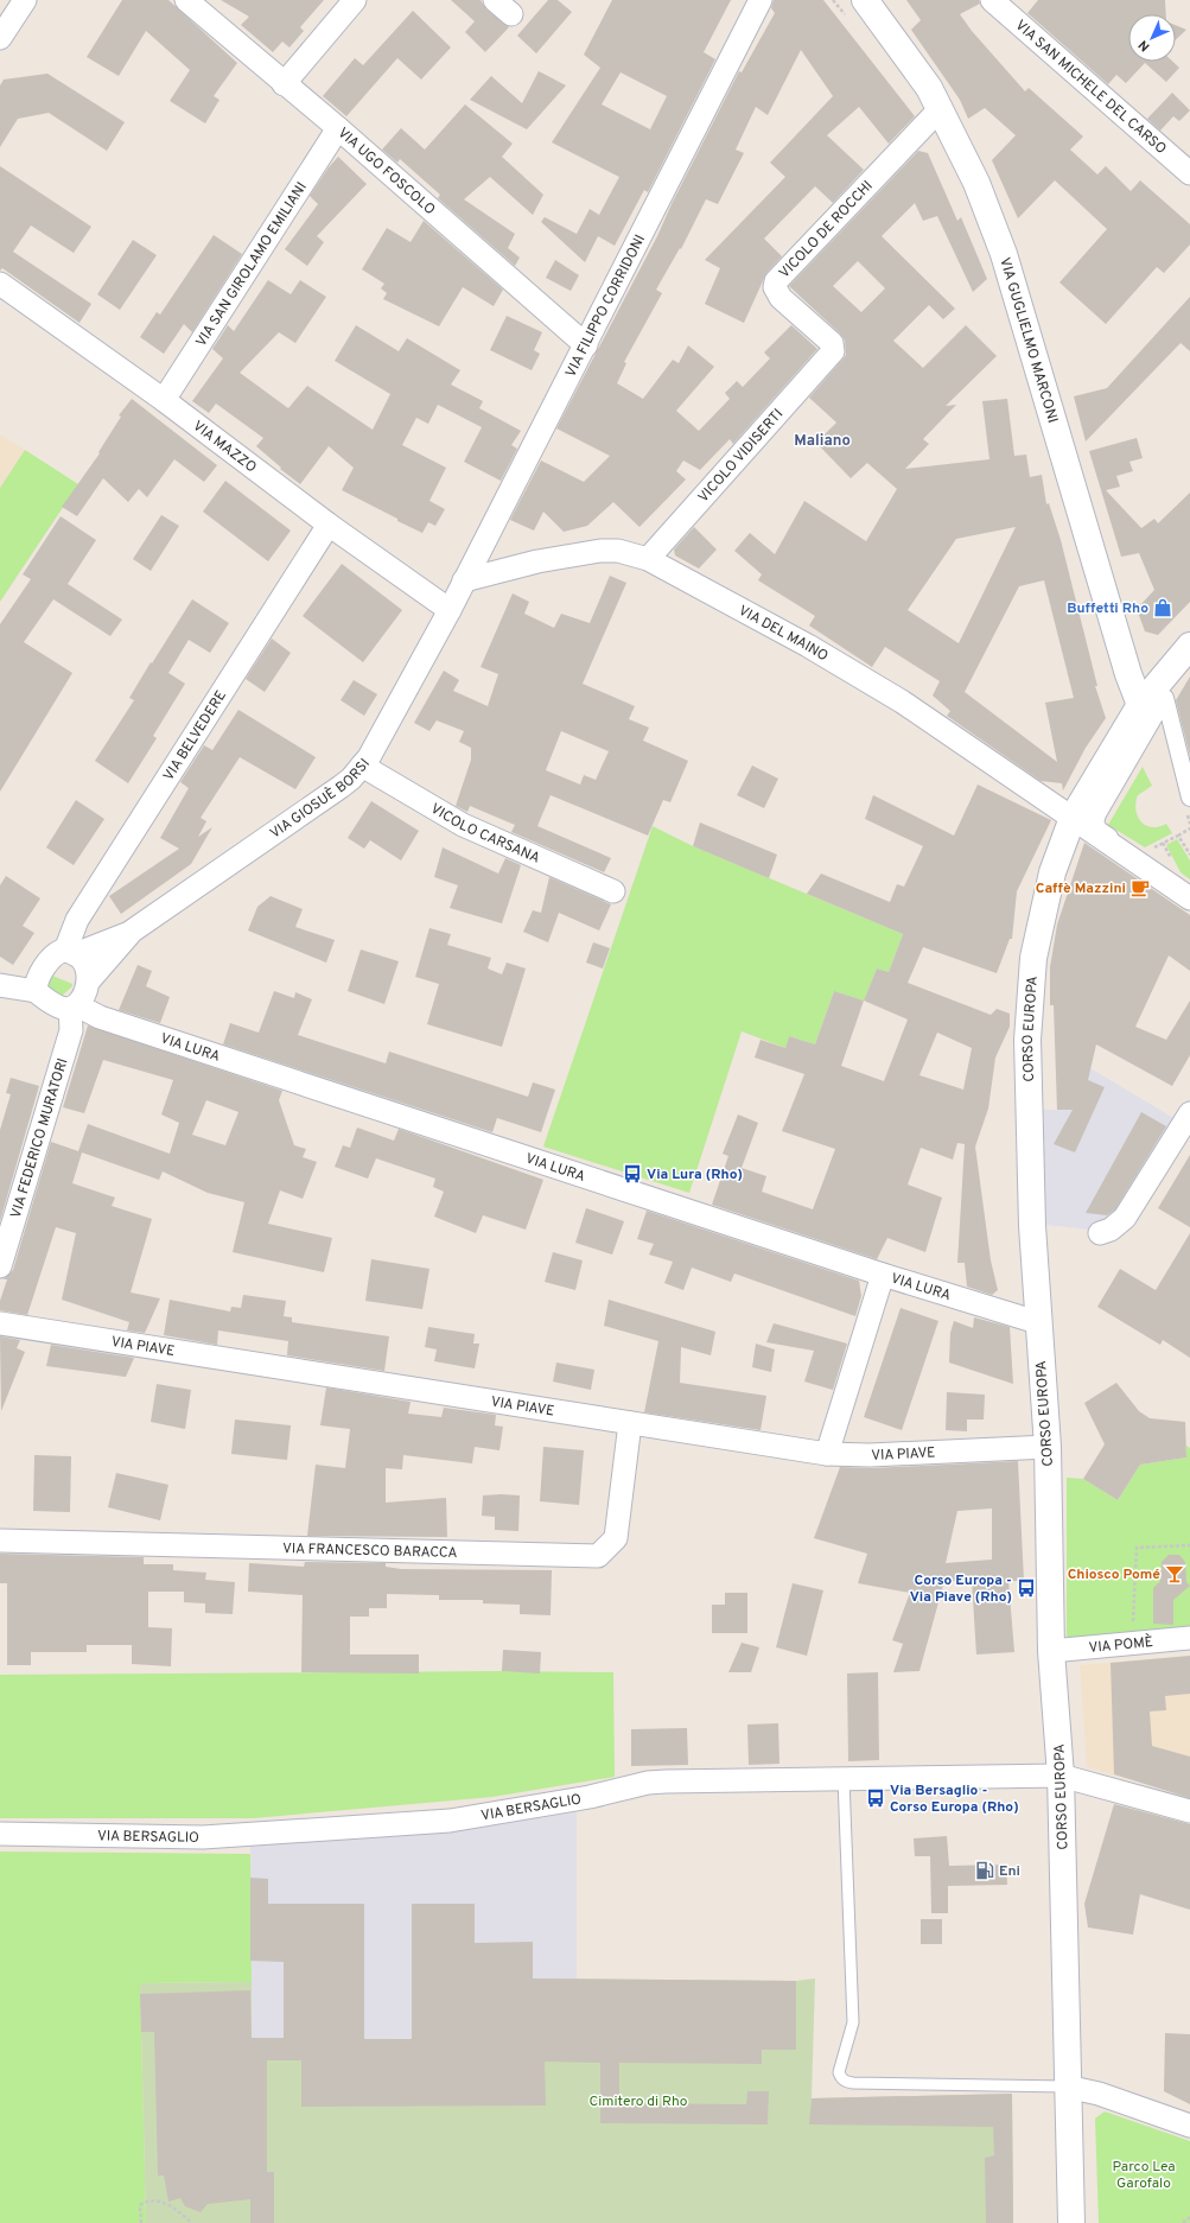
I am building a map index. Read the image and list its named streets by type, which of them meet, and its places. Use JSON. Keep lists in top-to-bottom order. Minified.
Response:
{"streets":{"main road":["VIA GUGLIELMO MARCONI","CORSO EUROPA"],"street":["VIA SAN MICHELE DEL CARSO","VIA UGO FOSCOLO","VICOLO DE ROCCHI","VIA SAN GIROLAMO EMILIANI","VIA FILIPPO CORRIDONI","VIA MAZZO","VICOLO VIDISERTI","VIA DEL MAINO","VIA BELVEDERE","VIA GIOSUÈ BORSI","VICOLO CARSANA","VIA LURA","VIA FEDERICO MURATORI","VIA PIAVE","VIA FRANCESCO BARACCA","VIA POMÈ","VIA BERSAGLIO"]},"crossings":[["VIA UGO FOSCOLO","VIA SAN GIROLAMO EMILIANI"],["VIA UGO FOSCOLO","VIA FILIPPO CORRIDONI"],["VICOLO DE ROCCHI","VIA GUGLIELMO MARCONI"],["VICOLO DE ROCCHI","VICOLO VIDISERTI"],["VIA SAN GIROLAMO EMILIANI","VIA MAZZO"],["VIA FILIPPO CORRIDONI","VIA MAZZO"],["VIA FILIPPO CORRIDONI","VIA DEL MAINO"],["VIA FILIPPO CORRIDONI","VIA GIOSUÈ BORSI"],["VIA GUGLIELMO MARCONI","CORSO EUROPA"],["VIA MAZZO","VIA BELVEDERE"],["VIA MAZZO","VIA GIOSUÈ BORSI"],["VICOLO VIDISERTI","VIA DEL MAINO"],["VIA DEL MAINO","CORSO EUROPA"],["VIA BELVEDERE","VIA GIOSUÈ BORSI"],["VIA BELVEDERE","VIA LURA"],["VIA BELVEDERE","VIA FEDERICO MURATORI"],["VIA GIOSUÈ BORSI","VICOLO CARSANA"],["VIA GIOSUÈ BORSI","VIA LURA"],["VIA GIOSUÈ BORSI","VIA FEDERICO MURATORI"],["CORSO EUROPA","VIA LURA"],["CORSO EUROPA","VIA PIAVE"],["CORSO EUROPA","VIA POMÈ"],["CORSO EUROPA","VIA BERSAGLIO"],["VIA LURA","VIA FEDERICO MURATORI"],["VIA PIAVE","VIA FRANCESCO BARACCA"]],"districts":["Maliano"],"parks":["Cimitero di Rho","Parco Lea Garofalo"],"places":{"shop":["Buffetti Rho"],"cafe":["Caffè Mazzini"],"bus stop":["Via Lura (Rho)","Corso Europa - Via Piave (Rho)","Via Bersaglio - Corso Europa (Rho)"],"bar":["Chiosco Pomé"],"fuel station":["Eni"]},"north":"bottom left"}
